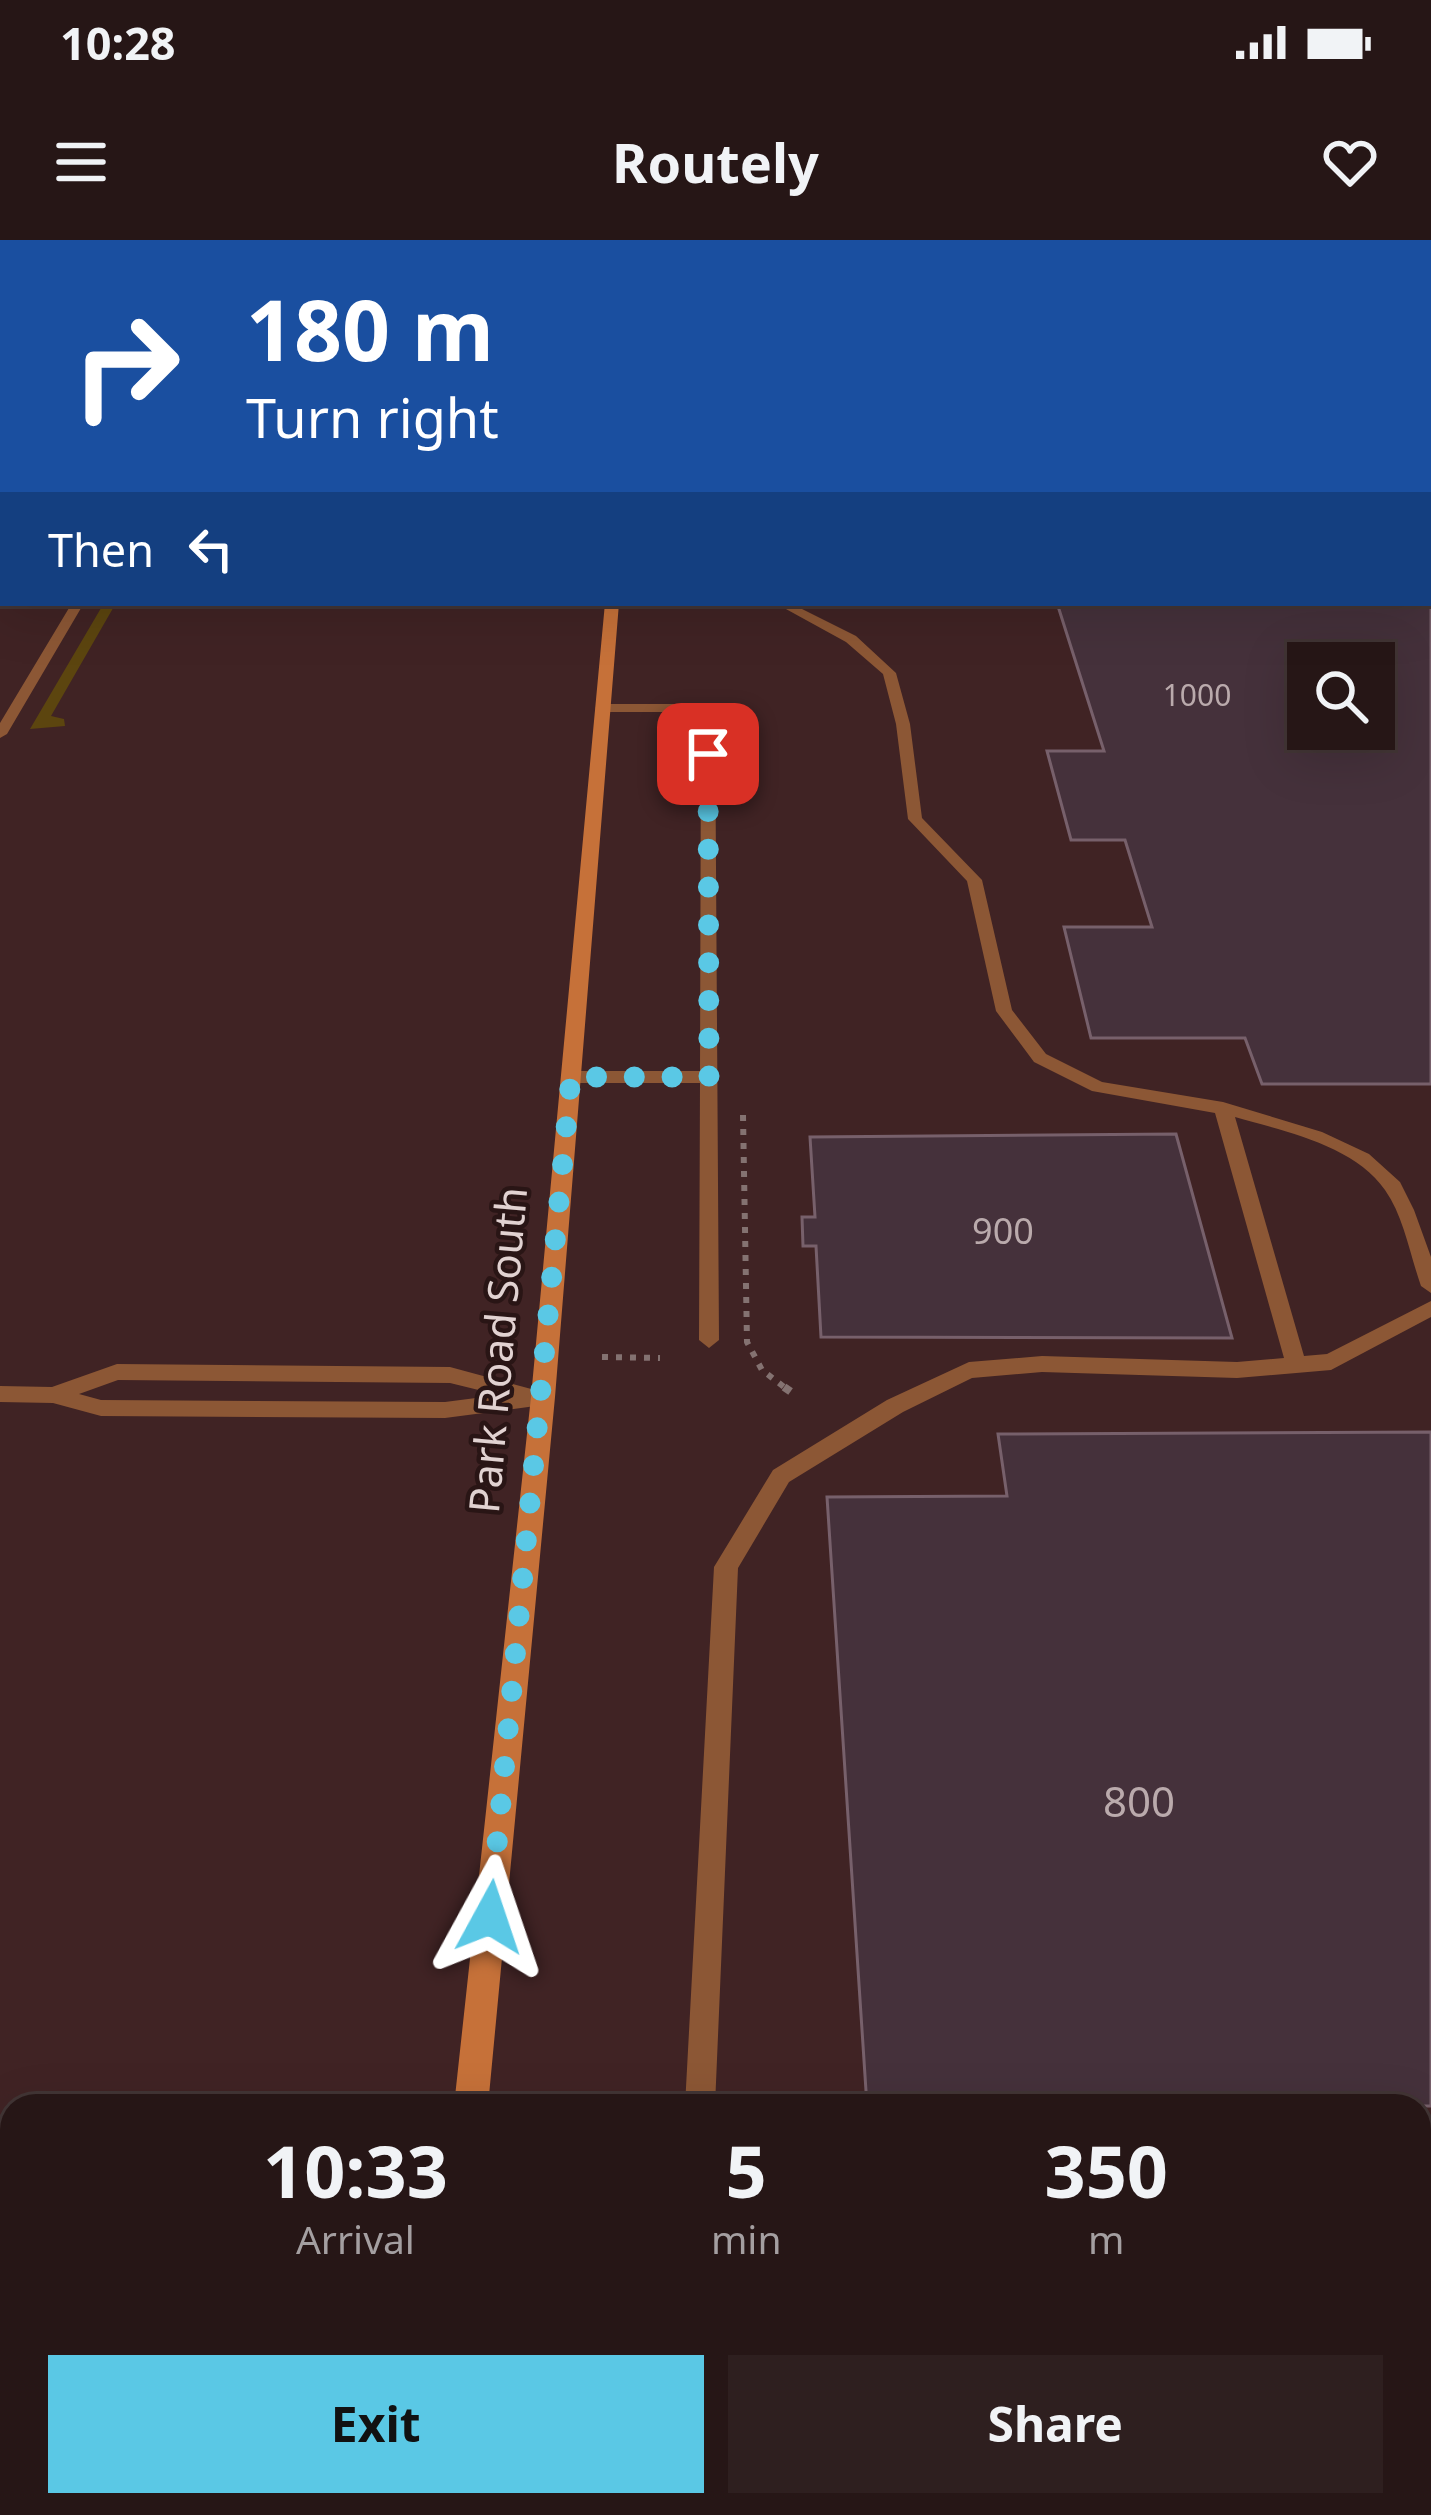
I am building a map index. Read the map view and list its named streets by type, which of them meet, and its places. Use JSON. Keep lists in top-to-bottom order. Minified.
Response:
{"streets":{"main road":["Park Road South"]},"house_numbers":["1000","900","800"],"page":{"status":"10:28","header":"Routely","turn":["180 m","Turn right"],"then":"Then","eta":["10:33","Arrival","5","min","350","m"],"buttons":["Exit","Share"]}}
